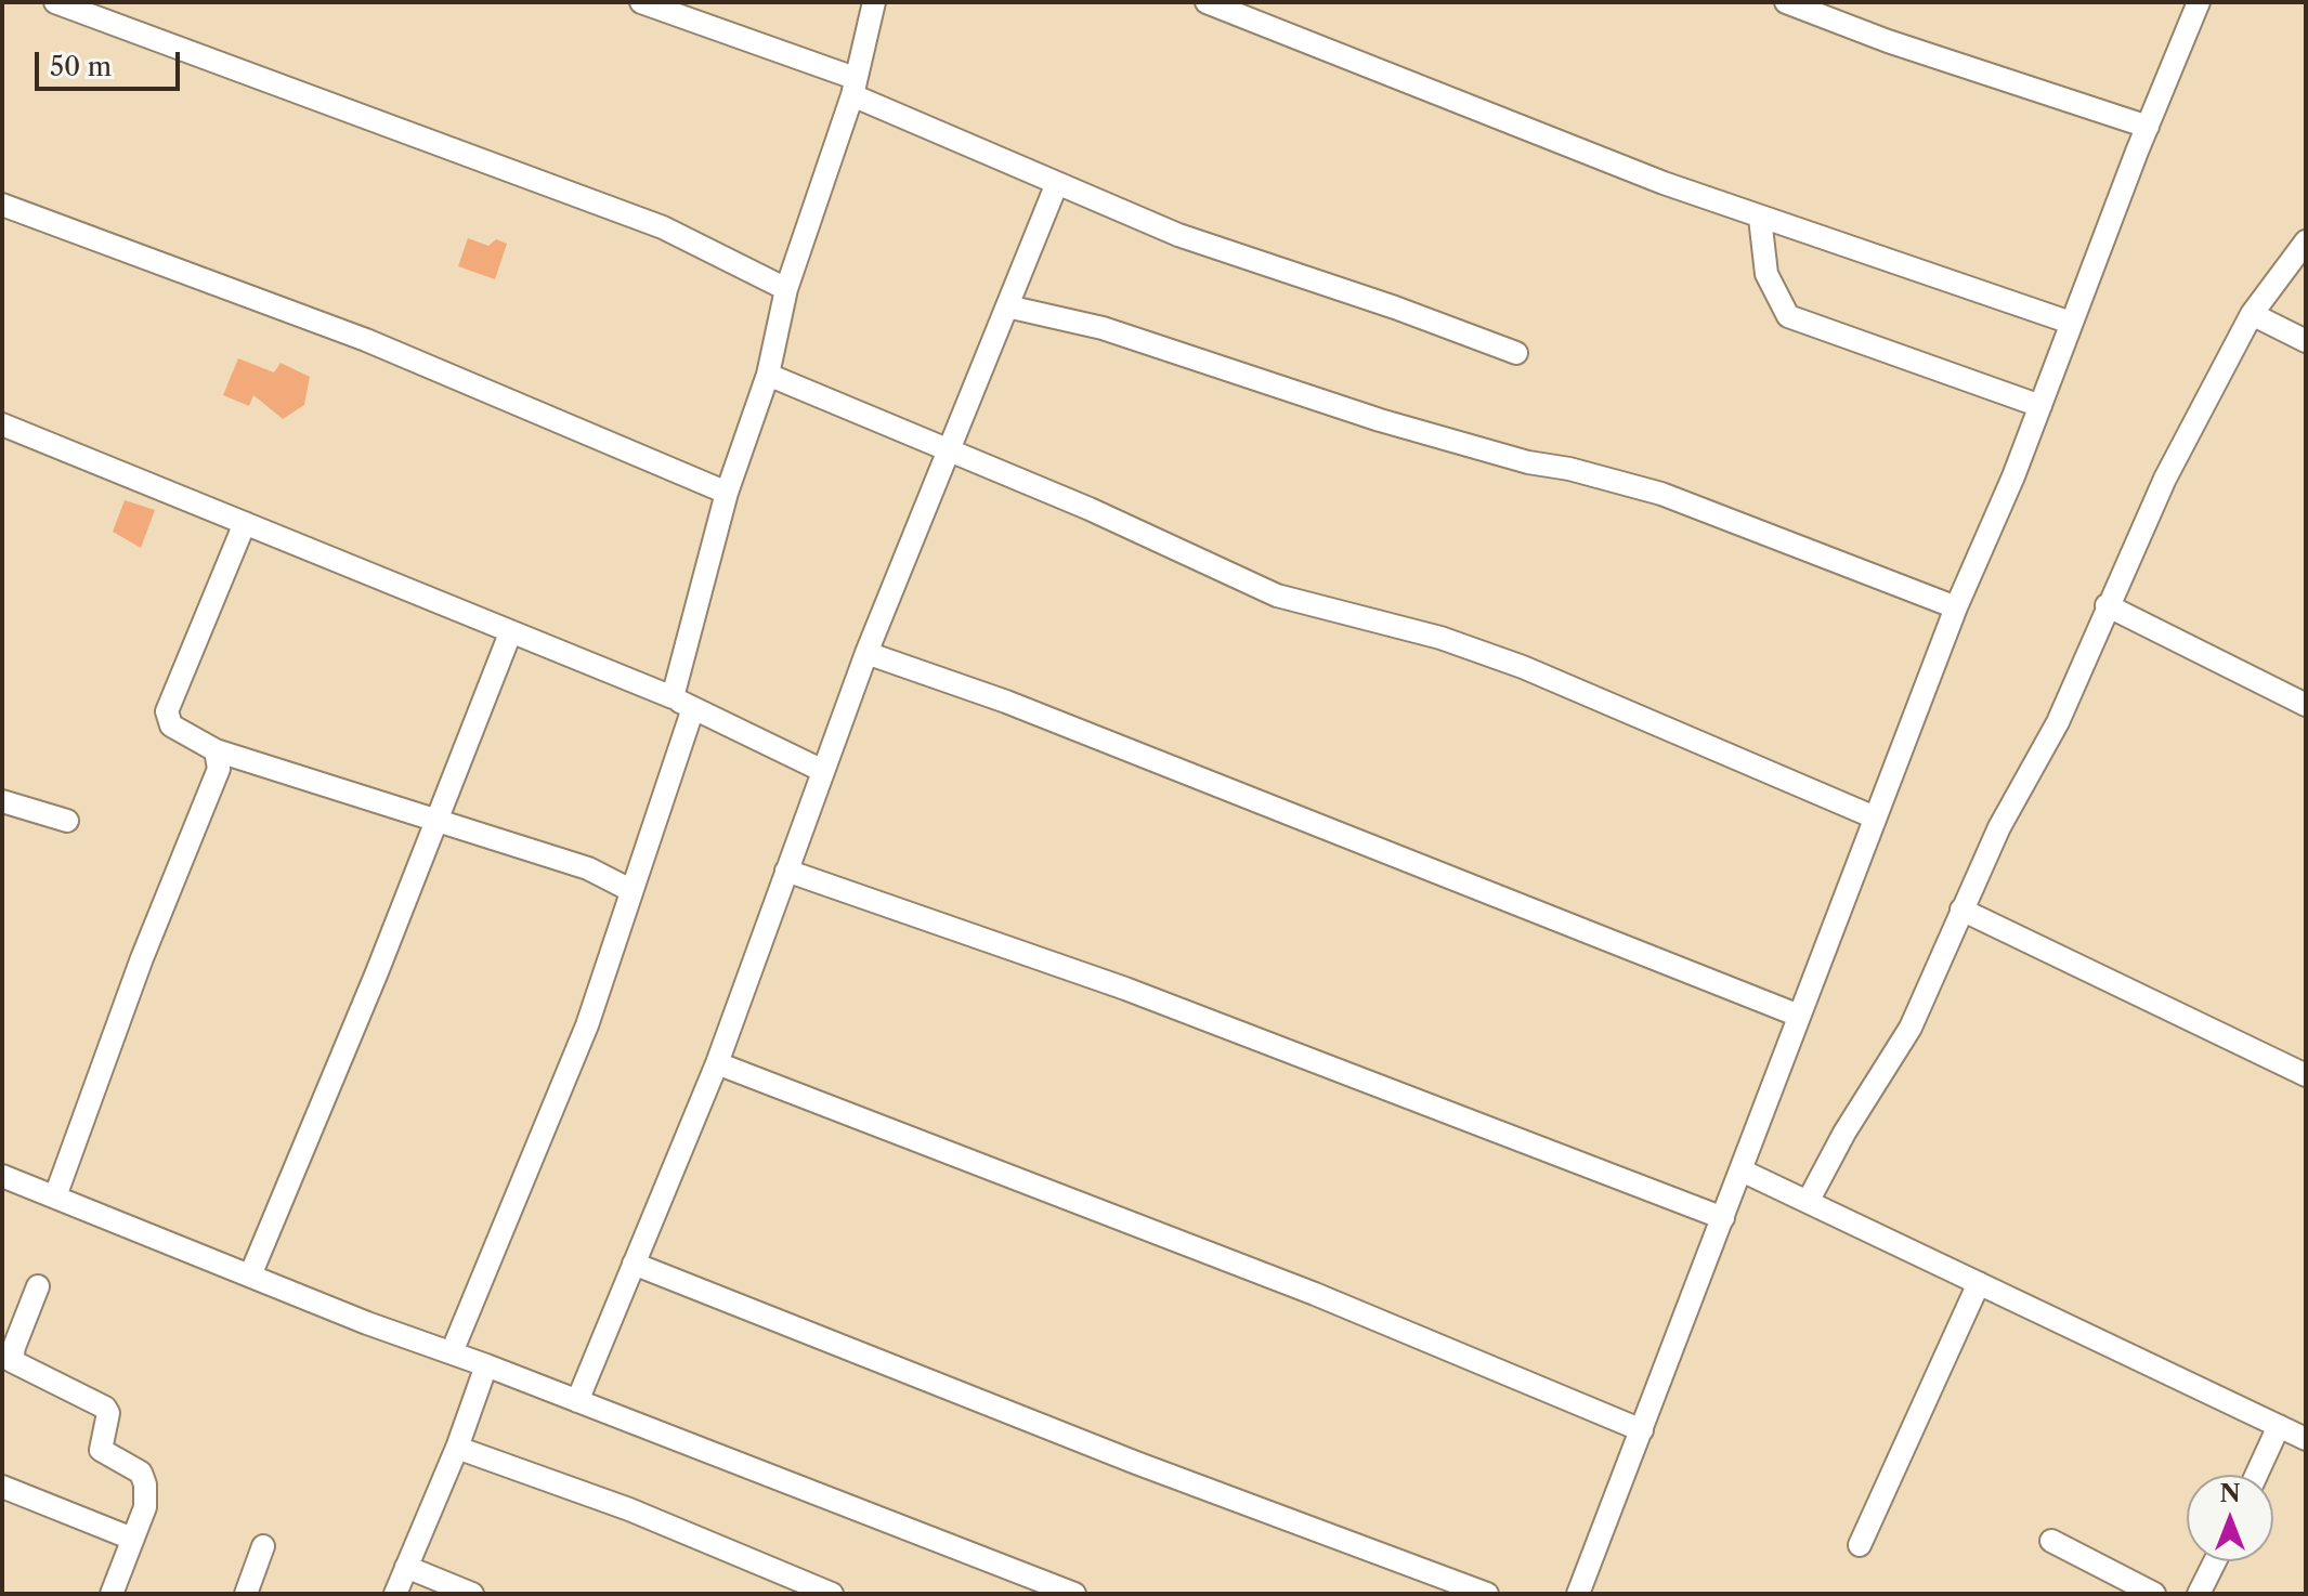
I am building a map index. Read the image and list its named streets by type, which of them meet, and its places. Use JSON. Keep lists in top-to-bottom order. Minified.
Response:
{"scale_bar":"50 m","north":"top"}
